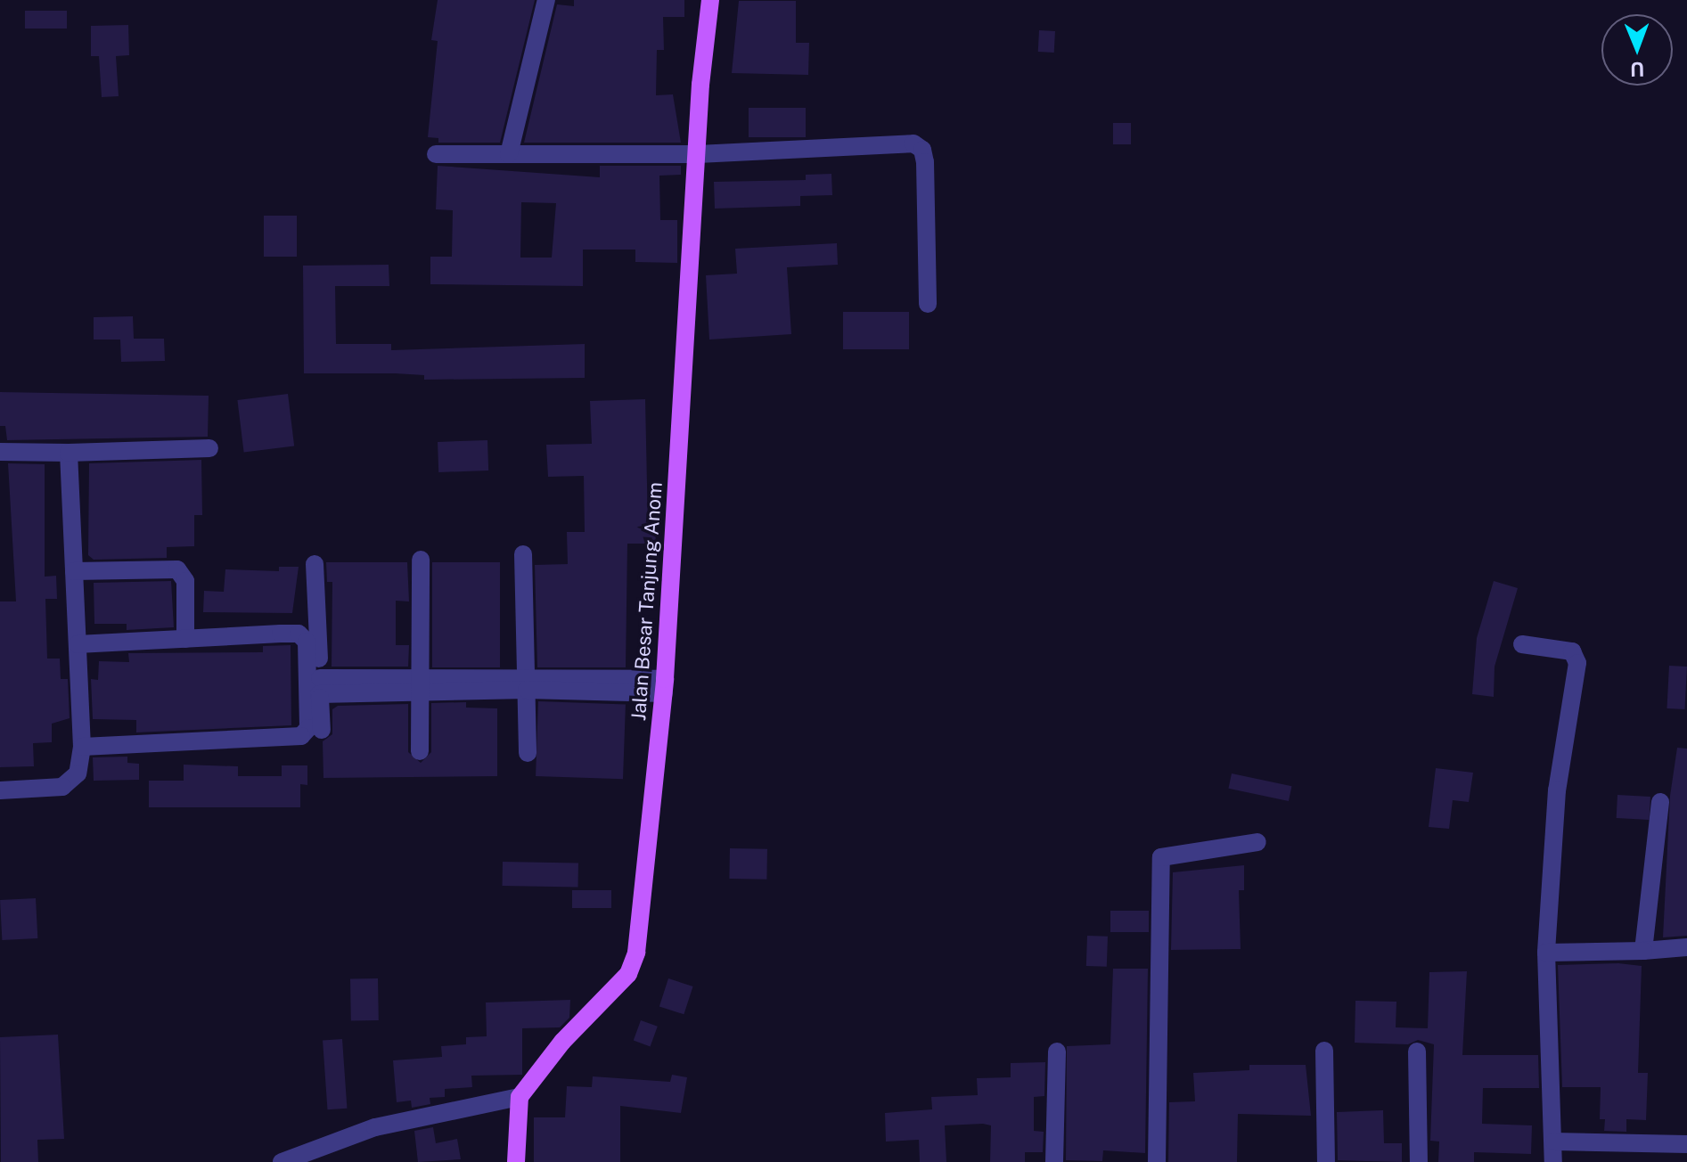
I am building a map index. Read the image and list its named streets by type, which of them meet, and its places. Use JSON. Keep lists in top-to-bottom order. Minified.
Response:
{"streets":{"main road":["Jalan Besar Tanjung Anom"]},"north":"bottom"}
